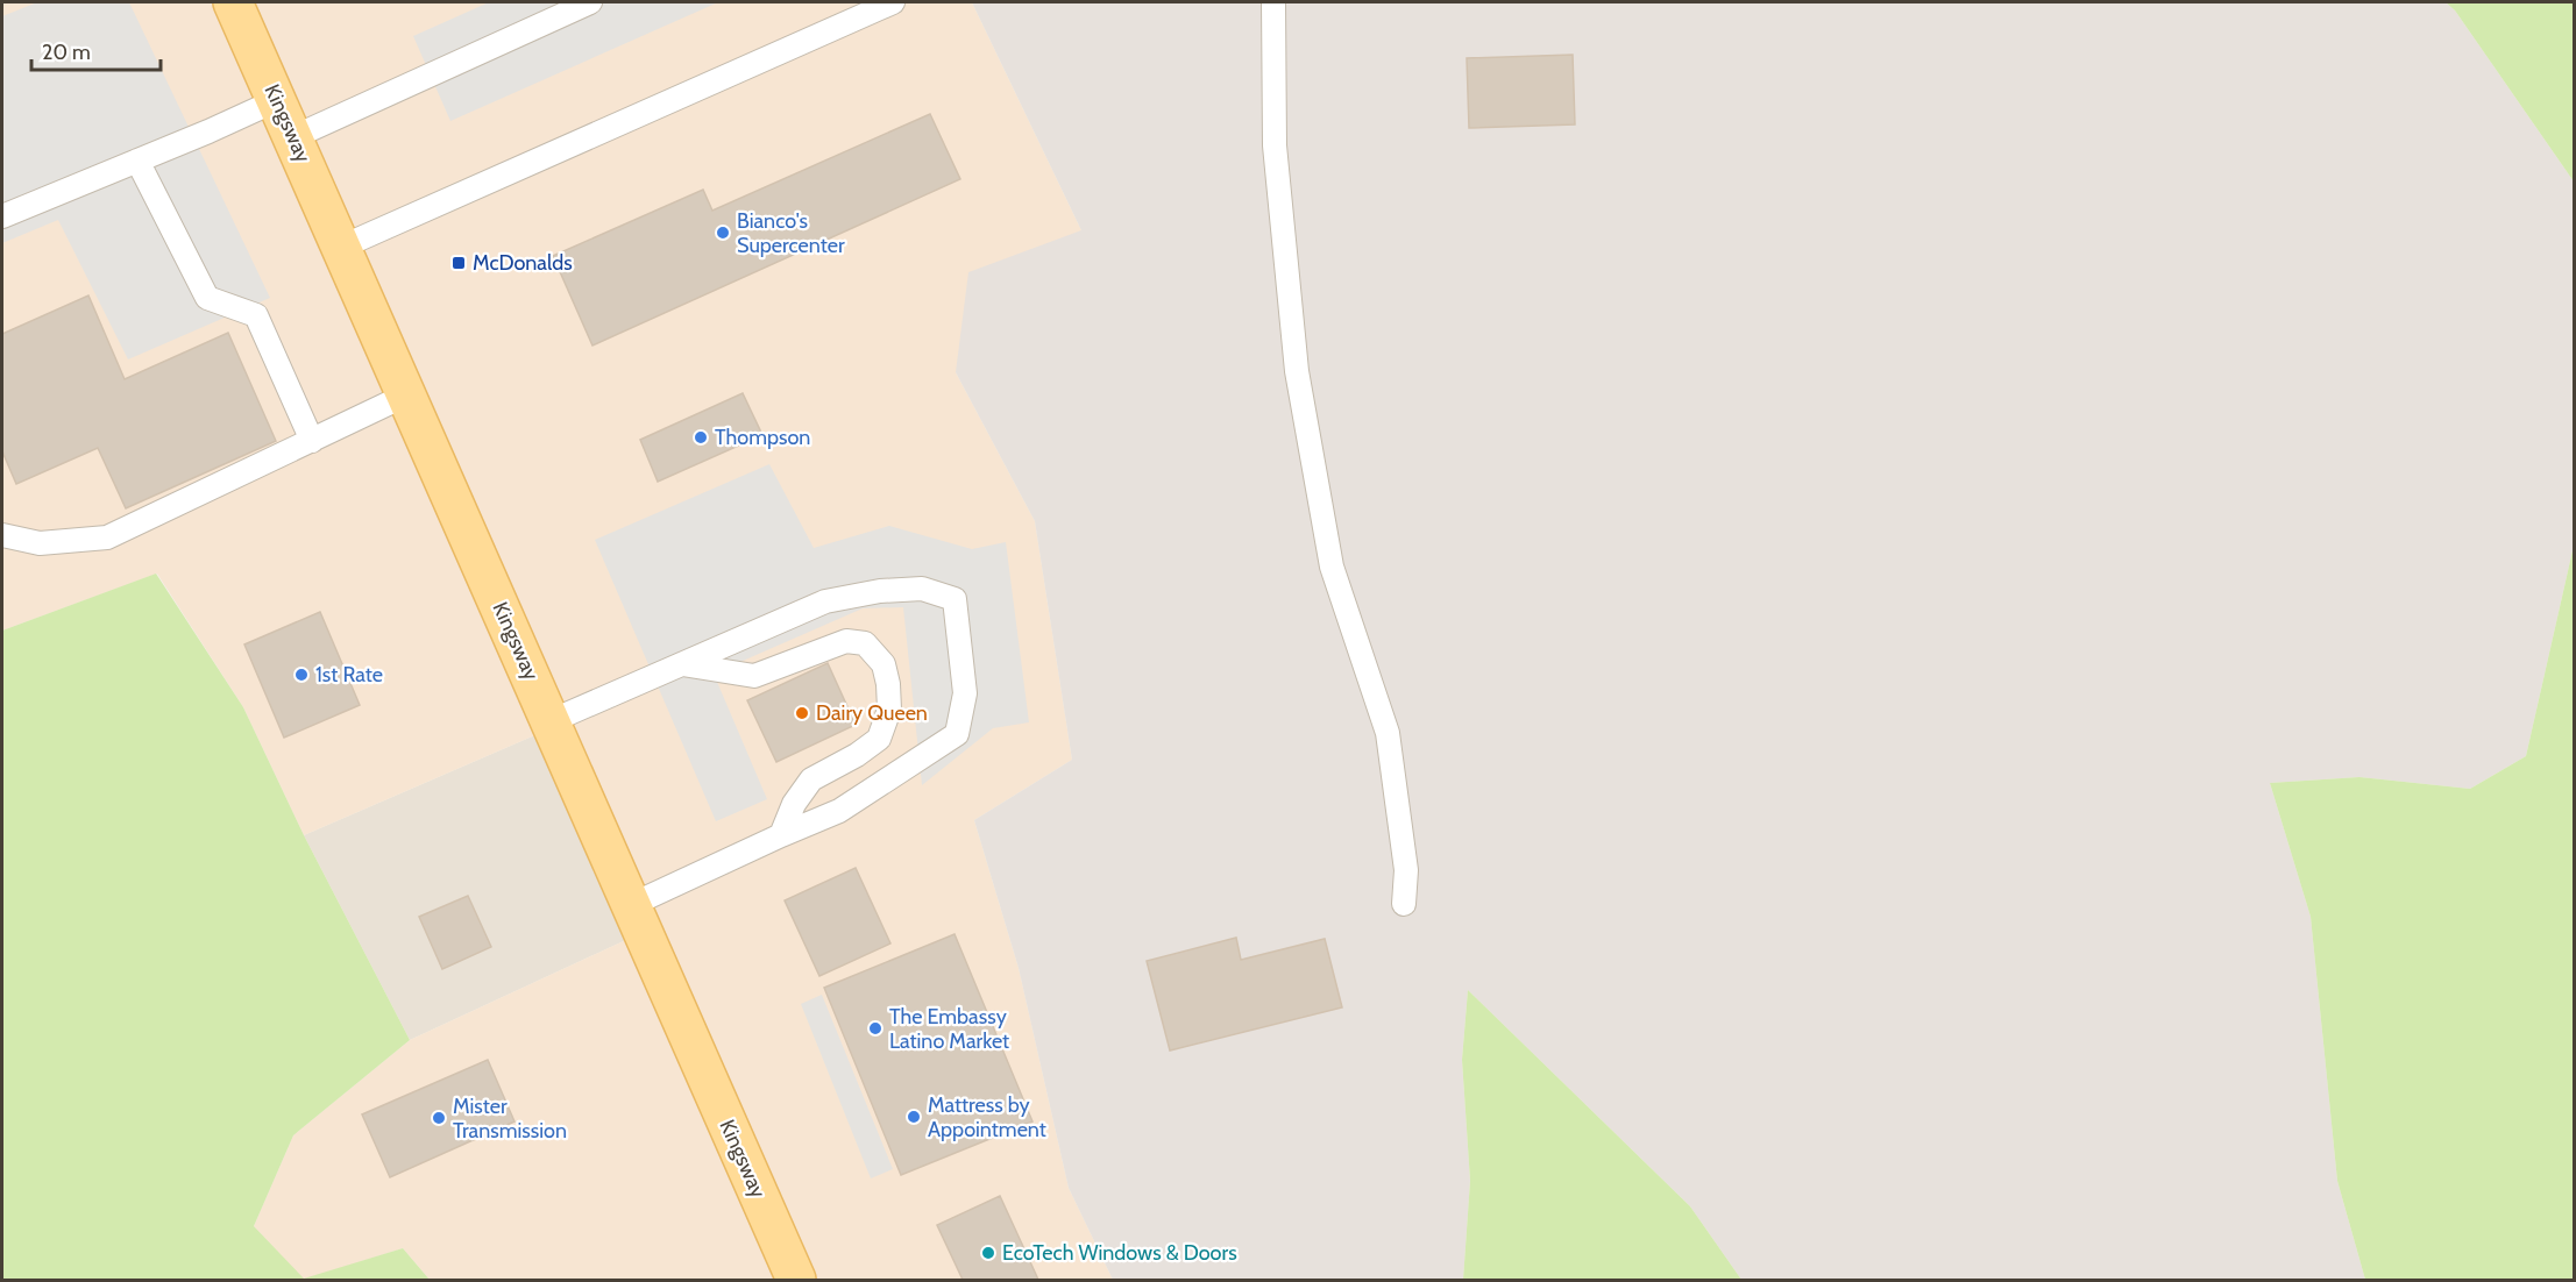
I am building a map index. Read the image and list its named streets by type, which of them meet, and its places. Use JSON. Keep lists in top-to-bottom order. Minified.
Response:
{"streets":{"main road":["Kingsway"]},"places":{"other":["Bianco's Supercenter","Thompson","1st Rate","Dairy Queen","The Embassy Latino Market","Mattress by Appointment","Mister Transmission","EcoTech Windows & Doors"],"transit":["McDonalds"]},"scale_bar":"20 m"}
